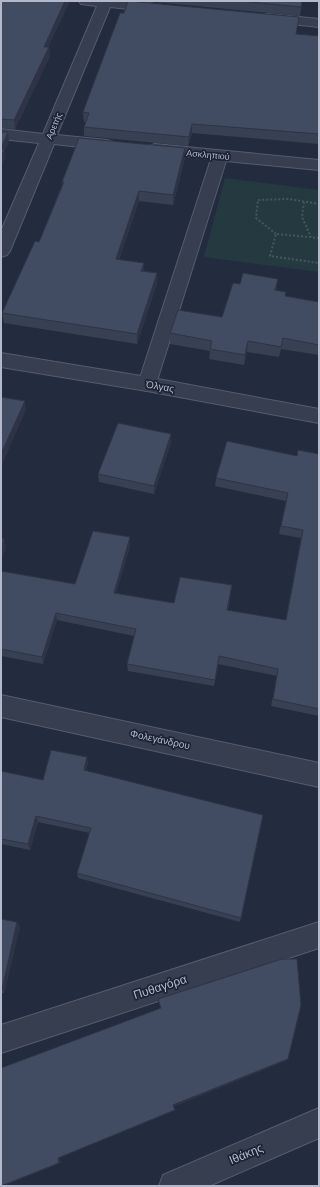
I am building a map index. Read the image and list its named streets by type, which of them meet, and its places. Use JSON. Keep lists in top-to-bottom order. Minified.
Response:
{"streets":{"street":["Αρετής","Ασκληπιού","Όλγας","Φολεγάνδρου","Πυθαγόρα","Ιθάκης"]}}
